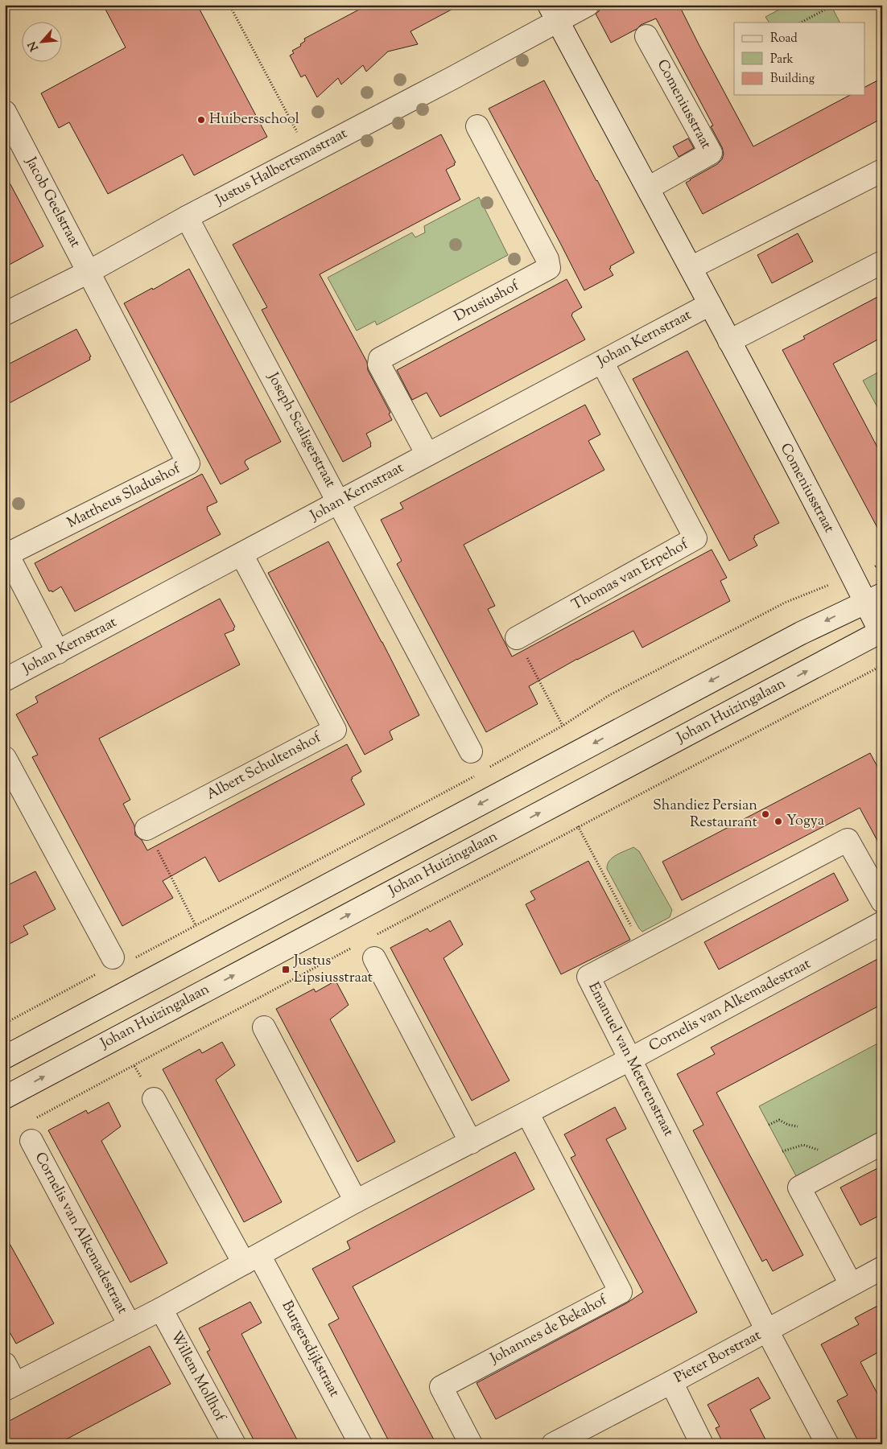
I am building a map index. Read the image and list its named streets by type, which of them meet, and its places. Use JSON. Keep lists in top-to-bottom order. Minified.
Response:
{"streets":{"street":["Comeniusstraat","Justus Halbertsmastraat","Jacob Geelstraat","Drusiushof","Johan Kernstraat","Joseph Scaligerstraat","Mattheus Sladushof","Thomas van Erpehof","Johan Huizingalaan","Albert Schultenshof","Cornelis van Alkemadestraat","Emanuel van Meterenstraat","Johannes de Bekahof","Burgersdijkstraat","Pieter Borstraat","Willem Mollhof"]},"crossings":[["Comeniusstraat","Justus Halbertsmastraat"],["Comeniusstraat","Johan Kernstraat"],["Comeniusstraat","Johan Huizingalaan"],["Justus Halbertsmastraat","Jacob Geelstraat"],["Justus Halbertsmastraat","Joseph Scaligerstraat"],["Justus Halbertsmastraat","Mattheus Sladushof"],["Jacob Geelstraat","Mattheus Sladushof"],["Drusiushof","Johan Kernstraat"],["Johan Kernstraat","Joseph Scaligerstraat"],["Johan Kernstraat","Mattheus Sladushof"],["Johan Kernstraat","Thomas van Erpehof"],["Johan Kernstraat","Albert Schultenshof"],["Cornelis van Alkemadestraat","Emanuel van Meterenstraat"],["Cornelis van Alkemadestraat","Johannes de Bekahof"],["Cornelis van Alkemadestraat","Burgersdijkstraat"],["Cornelis van Alkemadestraat","Willem Mollhof"],["Emanuel van Meterenstraat","Pieter Borstraat"]],"places":{"other":["Huibersschool","Shandiez Persian Restaurant","Yogya"],"transit":["Justus Lipsiusstraat"]},"legend":["Road","Park","Building"],"north":"bottom left"}
